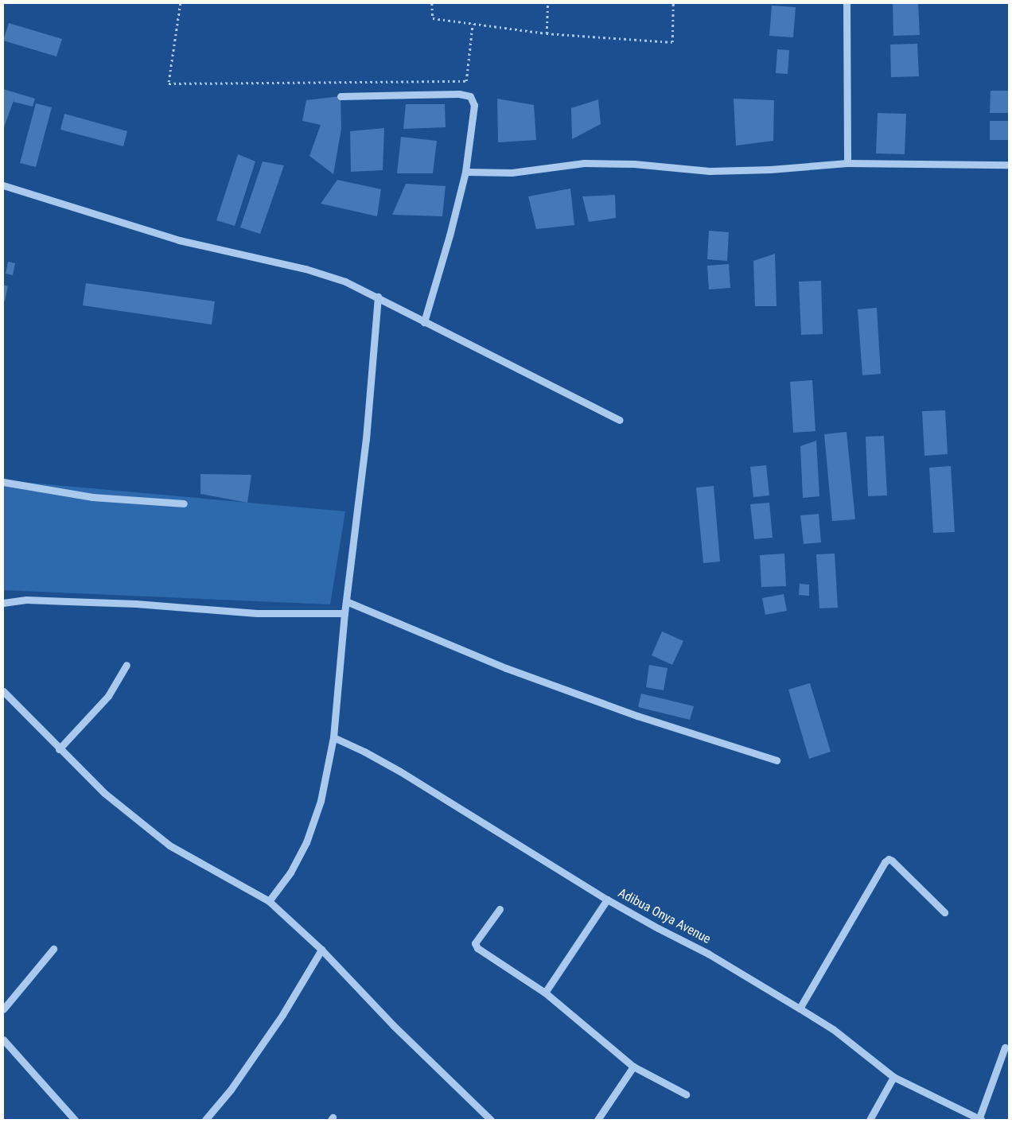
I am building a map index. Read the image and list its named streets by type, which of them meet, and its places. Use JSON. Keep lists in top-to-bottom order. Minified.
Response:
{"streets":{"street":["Adibua Onya Avenue"]}}
